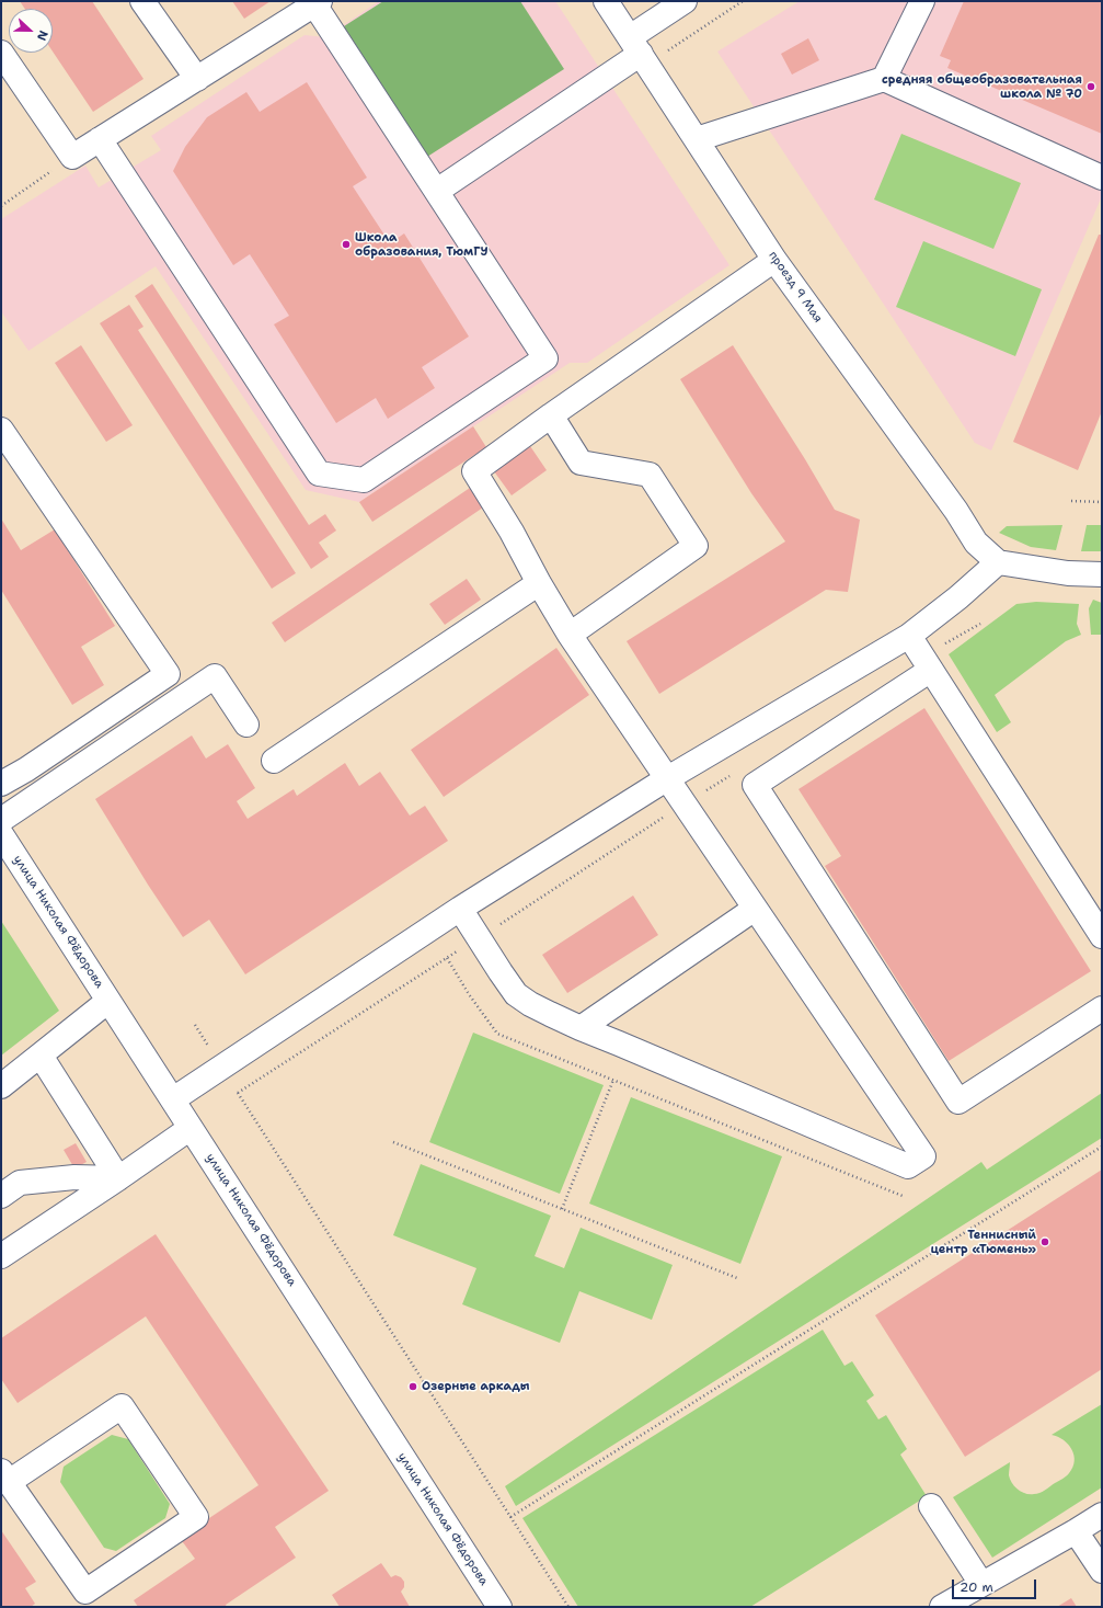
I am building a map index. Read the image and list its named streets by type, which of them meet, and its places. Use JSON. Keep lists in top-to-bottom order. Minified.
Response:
{"streets":{"street":["проезд 9 Мая","улица Николая Фёдорова"]},"places":["средняя общеобразовательная школа № 70","Школа образования, ТюмГУ","Теннисный центр «Тюмень»","Озерные аркады"],"scale_bar":"20 m","north":"right"}
